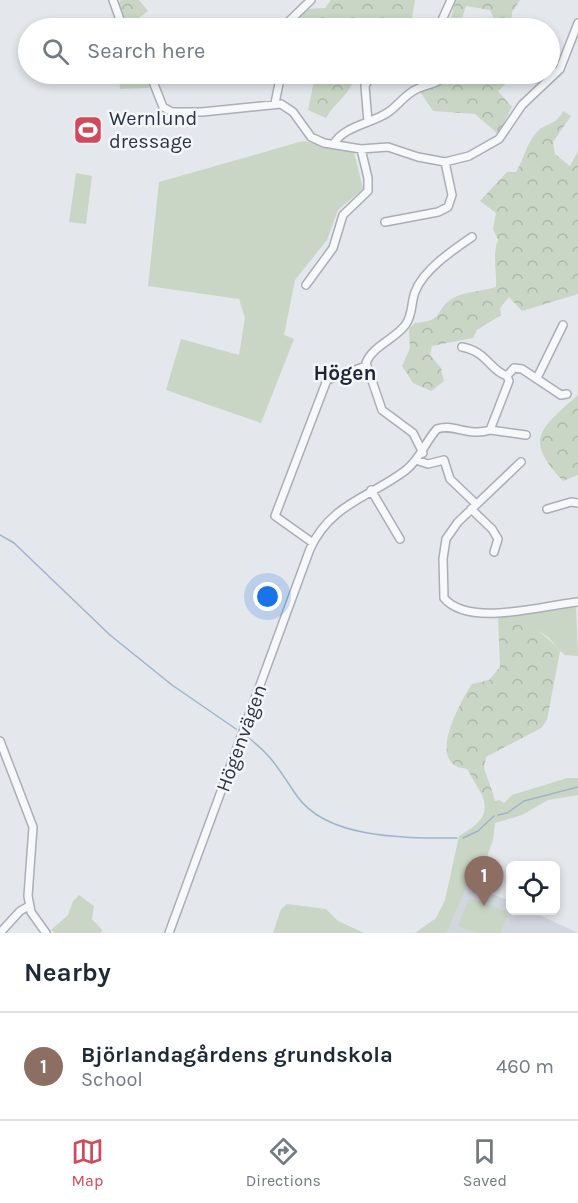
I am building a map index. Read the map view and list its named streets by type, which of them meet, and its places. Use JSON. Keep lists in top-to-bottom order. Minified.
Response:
{"streets":{"street":["Högenvägen"]},"districts":["Högen"],"places":{"sports":["Wernlund dressage"]},"page":{"search":"Search here","pins":"1","heading":"Nearby","list":[{"mark":"1","name":"Björlandagårdens grundskola","note":"School","value":"460 m"}],"nav":["Map","Directions","Saved"]}}
